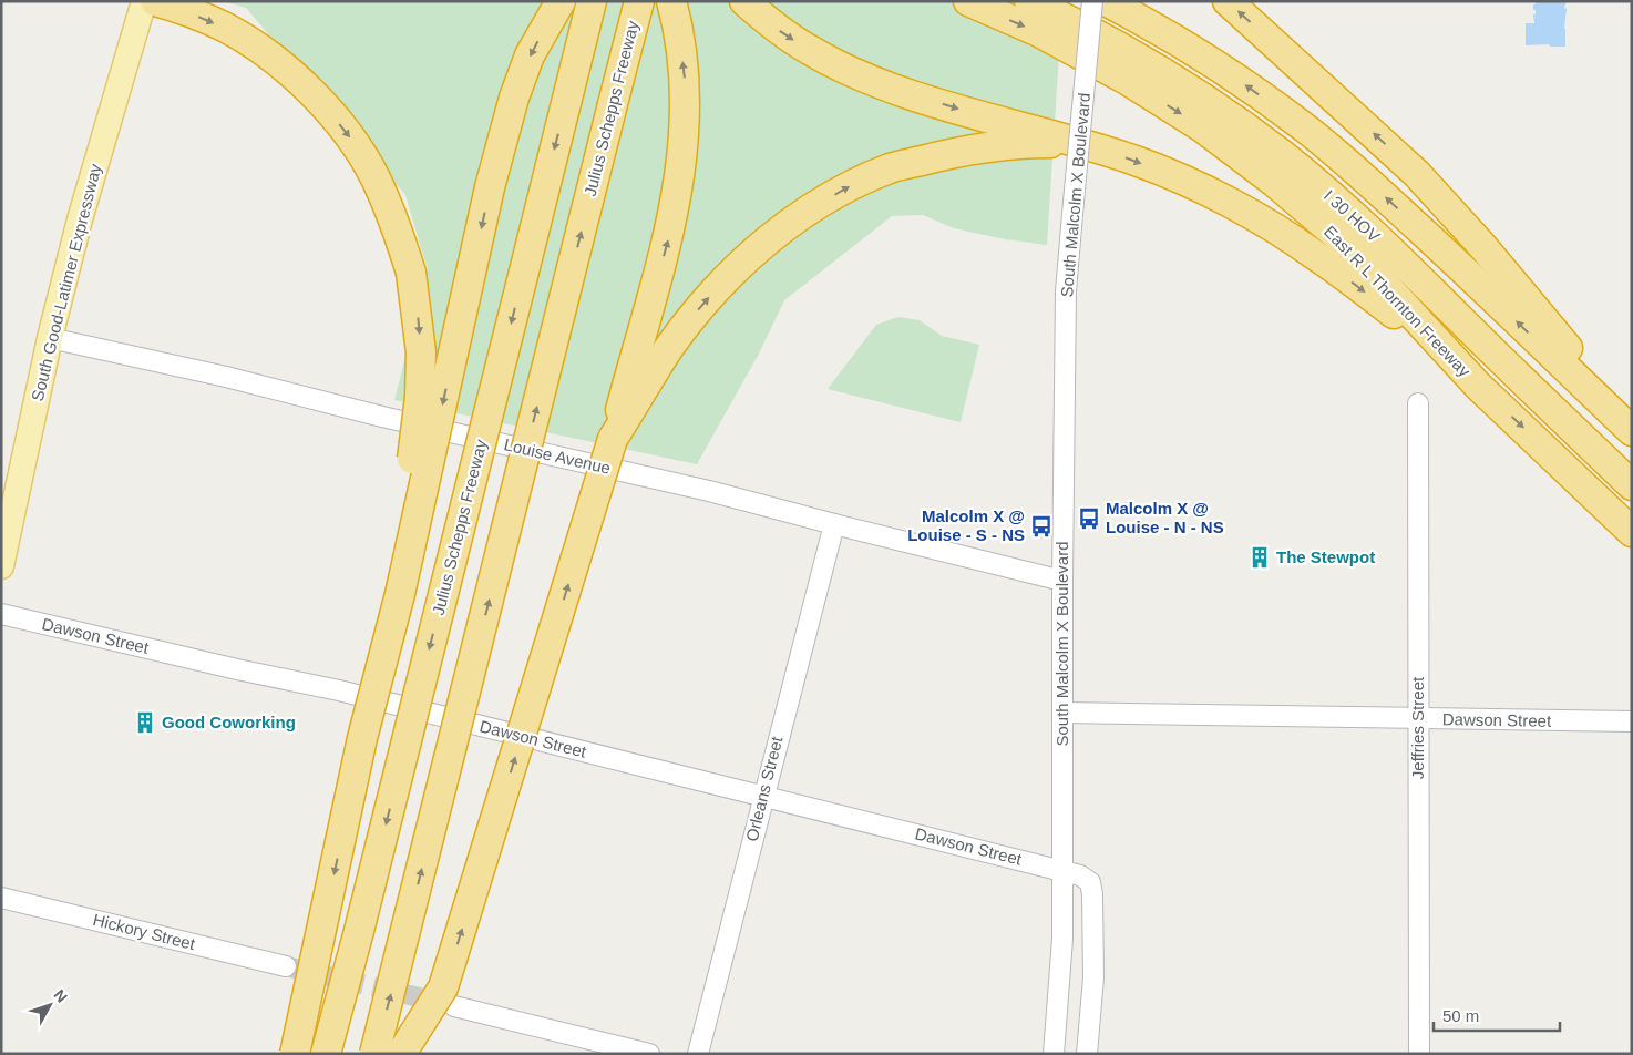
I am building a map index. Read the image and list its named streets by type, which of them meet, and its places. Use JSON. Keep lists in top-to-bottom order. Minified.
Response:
{"streets":{"highway":["Julius Schepps Freeway","I 30 HOV","East R L Thornton Freeway"],"main road":["South Good-Latimer Expressway"],"street":["South Malcolm X Boulevard","Louise Avenue","Dawson Street","Jeffries Street","Orleans Street","Hickory Street"]},"crossings":[["South Malcolm X Boulevard","Louise Avenue"],["South Malcolm X Boulevard","Dawson Street"],["South Good-Latimer Expressway","Louise Avenue"],["Louise Avenue","Orleans Street"],["Dawson Street","Jeffries Street"],["Dawson Street","Orleans Street"]],"places":{"bus stop":["Malcolm X @ Louise - N - NS","Malcolm X @ Louise - S - NS"],"building":["The Stewpot","Good Coworking"]},"scale_bar":"50 m","north":"top right"}
